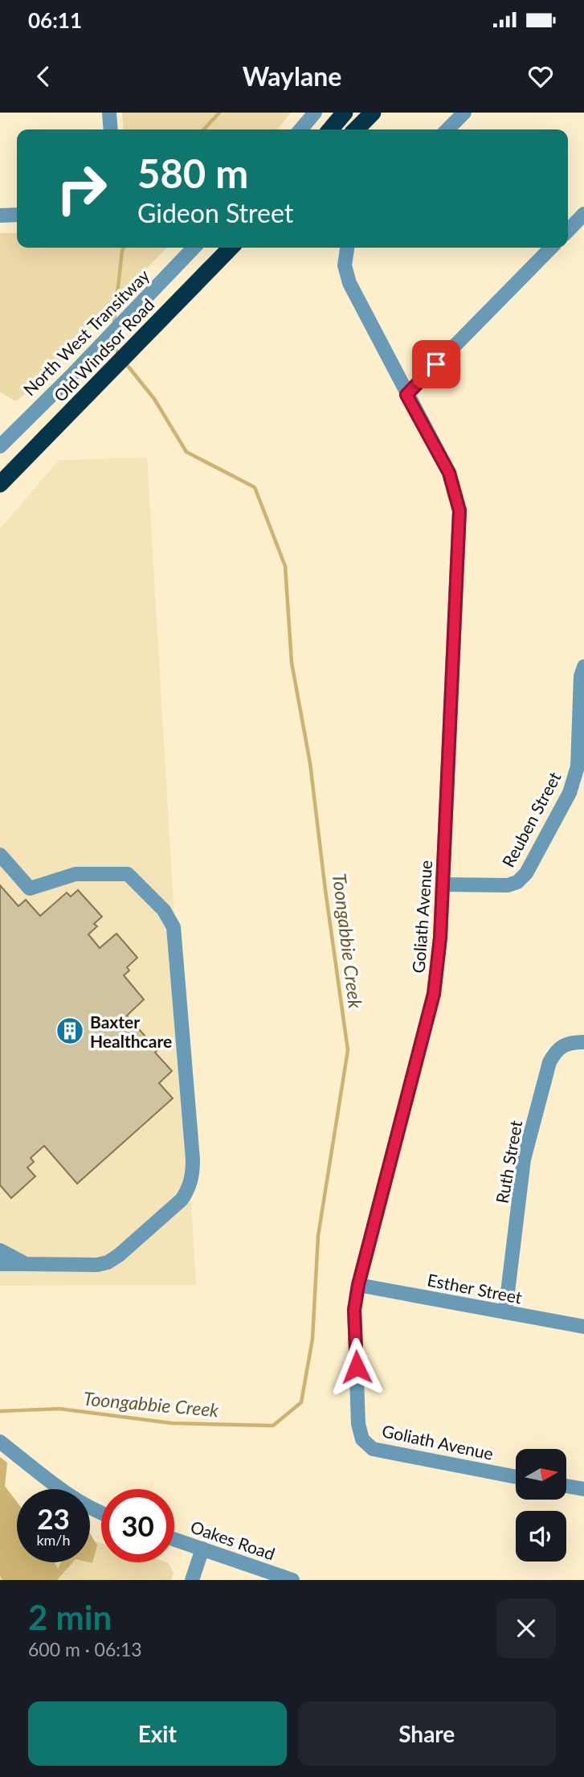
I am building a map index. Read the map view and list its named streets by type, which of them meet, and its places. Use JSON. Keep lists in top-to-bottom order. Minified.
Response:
{"streets":{"highway":["Old Windsor Road"],"street":["North West Transitway","Reuben Street","Goliath Avenue","Ruth Street","Esther Street","Oakes Road"]},"crossings":[["Reuben Street","Goliath Avenue"],["Goliath Avenue","Esther Street"],["Ruth Street","Esther Street"]],"water":["Toongabbie Creek"],"places":{"building":["Baxter Healthcare"]},"north":"right","page":{"status":"06:11","header":"Waylane","turn":["580 m","Gideon Street"],"speed":"23 km/h","limit":"30","heading":["2 min","600 m · 06:13"],"buttons":["Exit","Share"]}}
